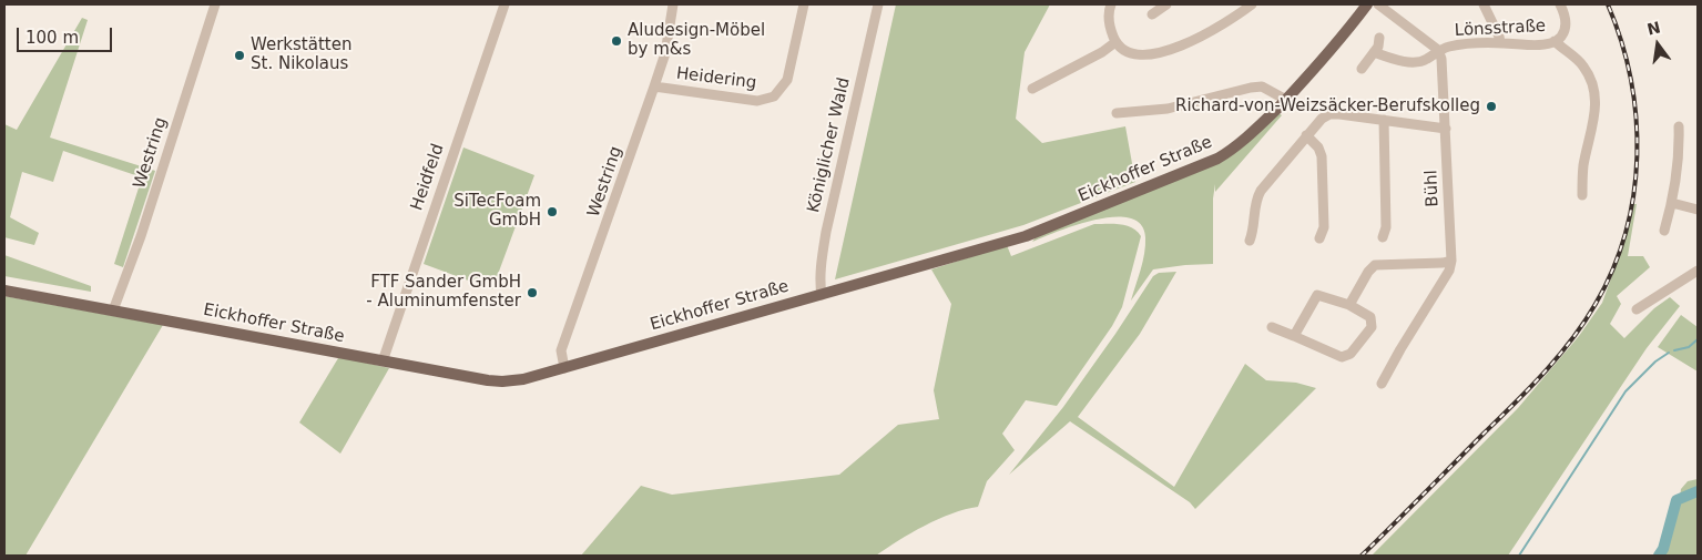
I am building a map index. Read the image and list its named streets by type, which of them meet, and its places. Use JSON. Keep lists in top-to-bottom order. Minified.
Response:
{"streets":{"main road":["Eickhoffer Straße"],"street":["Lönsstraße","Heidering","Königlicher Wald","Westring","Heidfeld","Bühl"]},"crossings":[["Lönsstraße","Bühl"],["Heidering","Westring"],["Königlicher Wald","Eickhoffer Straße"],["Westring","Eickhoffer Straße"],["Eickhoffer Straße","Heidfeld"]],"places":["Aludesign-Möbel by m&s","Werkstätten St. Nikolaus","Richard-von-Weizsäcker-Berufskolleg","SiTecFoam GmbH","FTF Sander GmbH - Aluminumfenster"],"scale_bar":"100 m","north":"top"}
